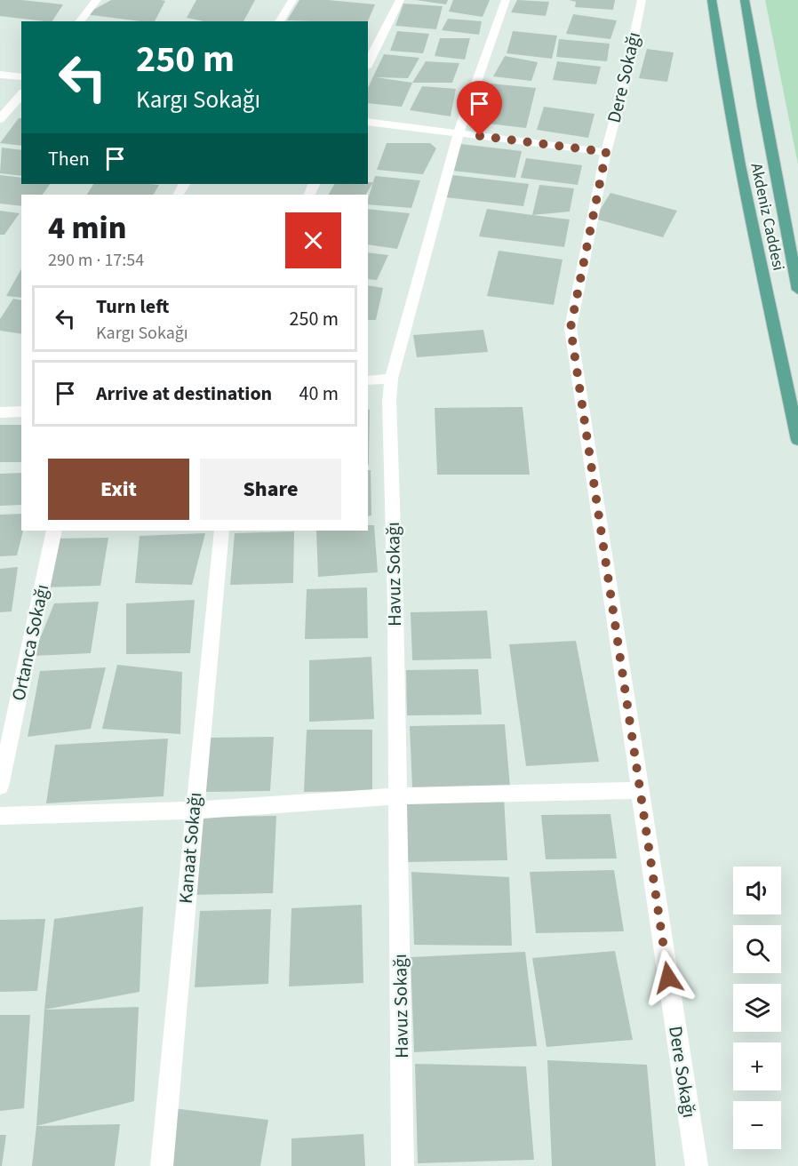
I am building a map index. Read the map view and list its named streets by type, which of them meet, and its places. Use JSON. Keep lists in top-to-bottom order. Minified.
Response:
{"streets":{"main road":["Akdeniz Caddesi"],"street":["Dere Sokağı","Havuz Sokağı","Ortanca Sokağı","Kanaat Sokağı"]},"page":{"turn":["250 m","Kargı Sokağı"],"then":"Then","heading":["4 min","290 m · 17:54"],"list":[{"name":"Turn left","note":"Kargı Sokağı","value":"250 m"},{"name":"Arrive at destination","value":"40 m"}],"buttons":["Exit","Share"],"map_buttons":["+","−"]}}
